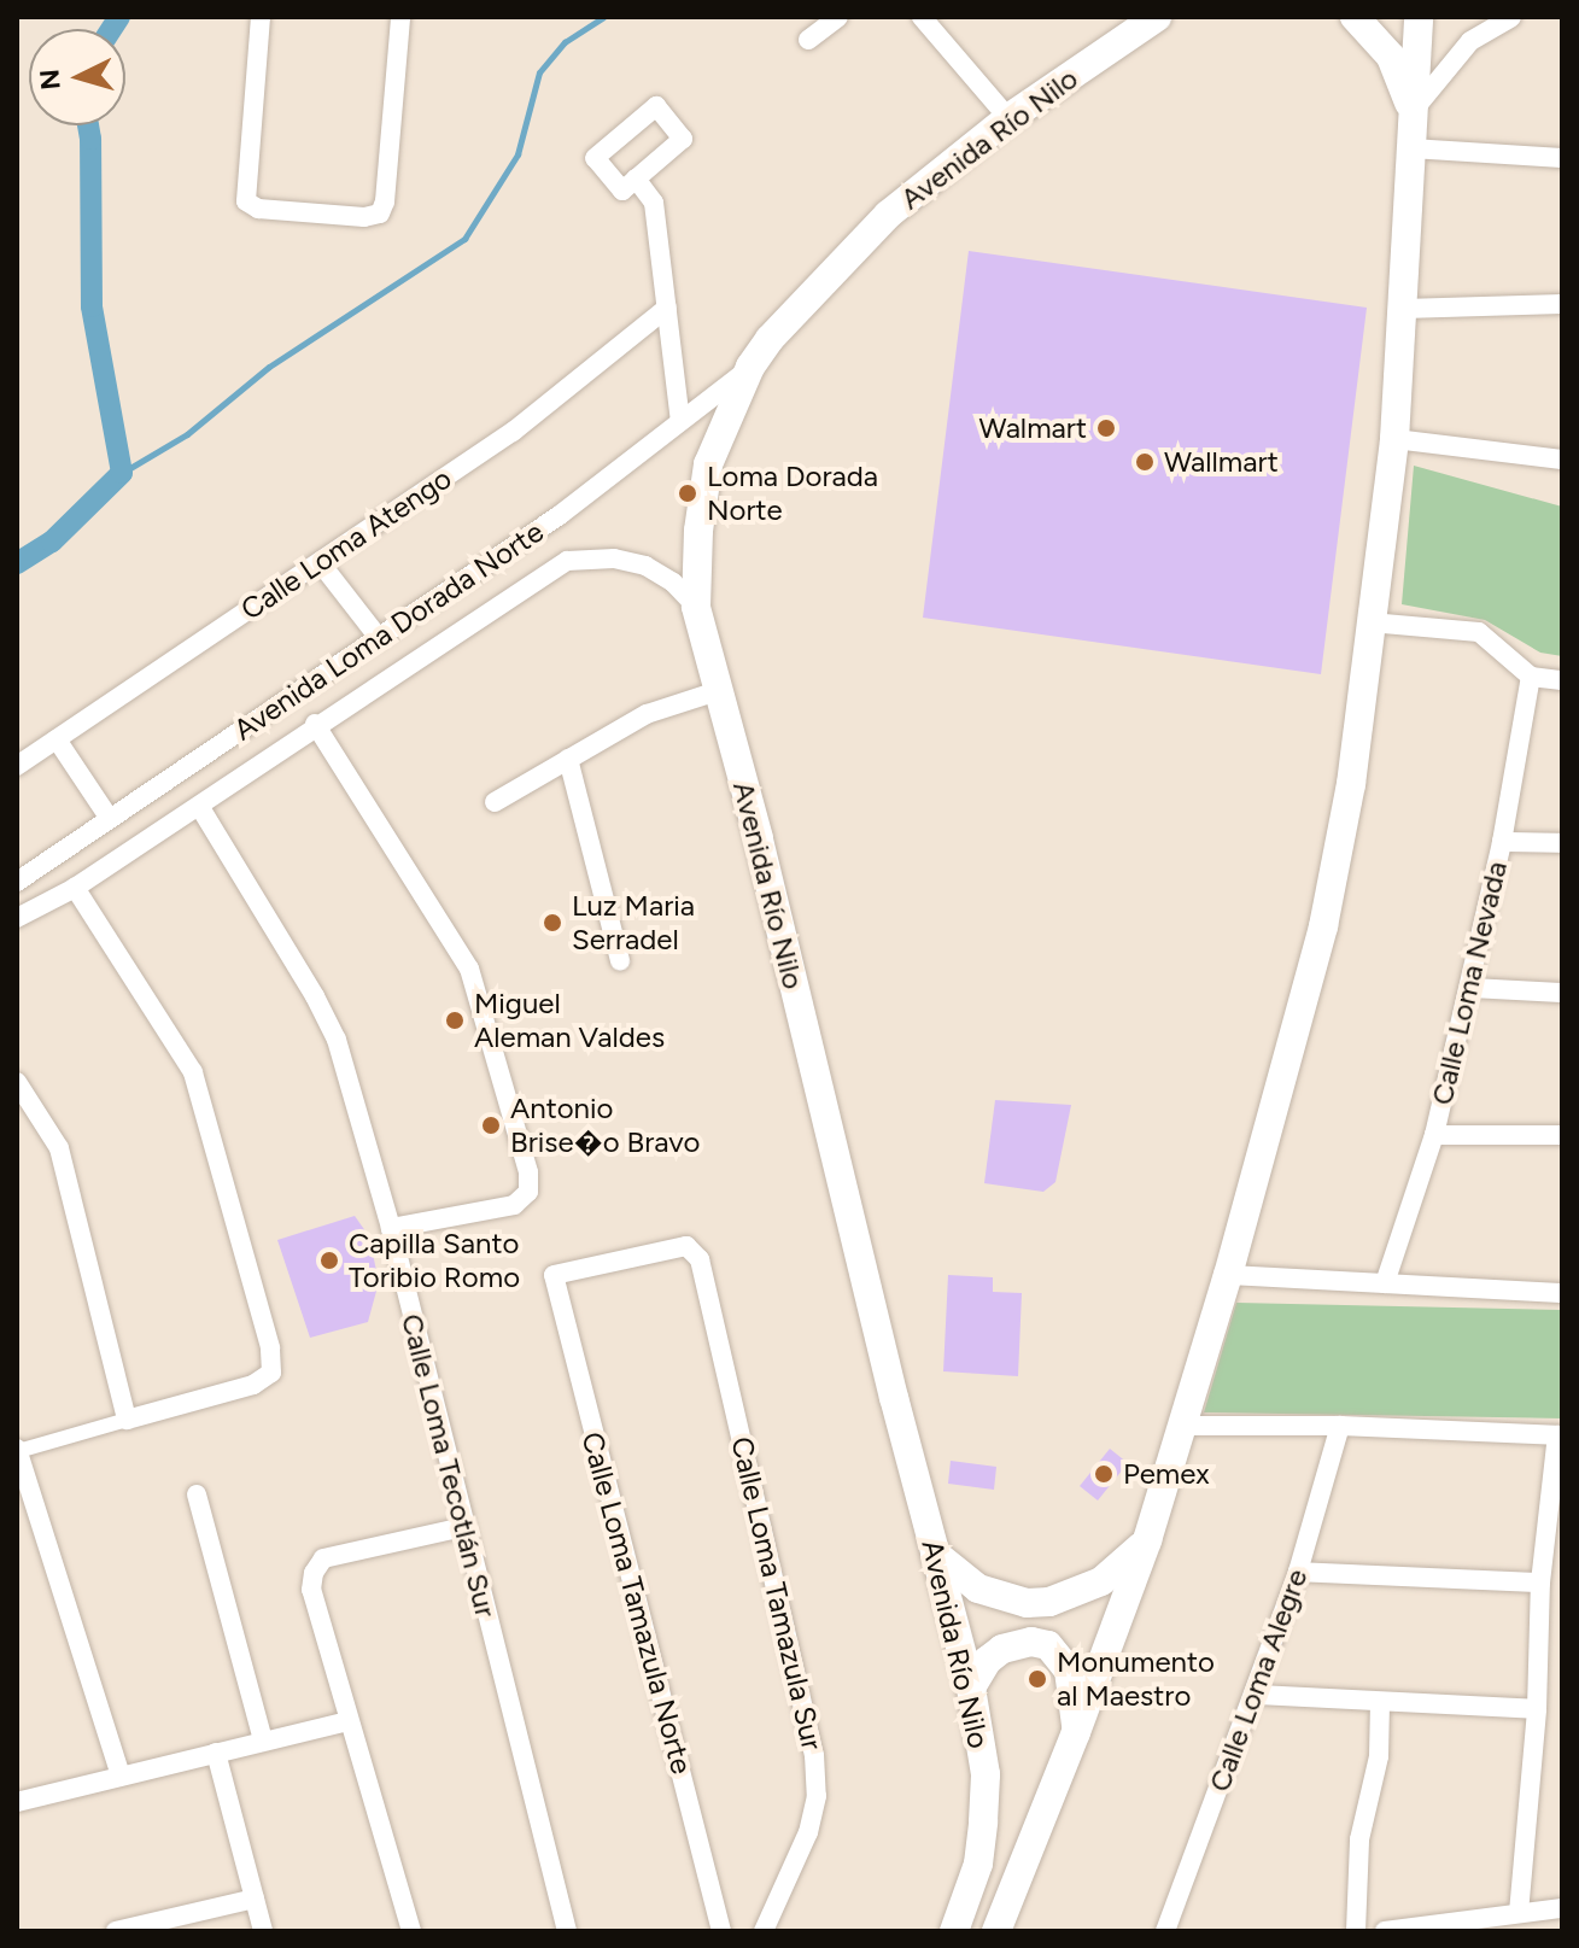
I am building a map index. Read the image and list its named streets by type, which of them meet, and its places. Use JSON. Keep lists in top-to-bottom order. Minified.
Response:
{"streets":{"main road":["Avenida Río Nilo"],"street":["Calle Loma Atengo","Avenida Loma Dorada Norte","Calle Loma Nevada","Calle Loma Tecotlán Sur","Calle Loma Tamazula Sur","Calle Loma Tamazula Norte","Calle Loma Alegre"]},"crossings":[["Avenida Río Nilo","Avenida Loma Dorada Norte"],["Avenida Loma Dorada Norte","Calle Loma Tecotlán Sur"],["Calle Loma Tamazula Sur","Calle Loma Tamazula Norte"]],"places":["Walmart","Wallmart","Loma Dorada Norte","Luz Maria Serradel","Miguel Aleman Valdes","Antonio Brise�o Bravo","Capilla Santo Toribio Romo","Pemex","Monumento al Maestro"],"north":"left"}
